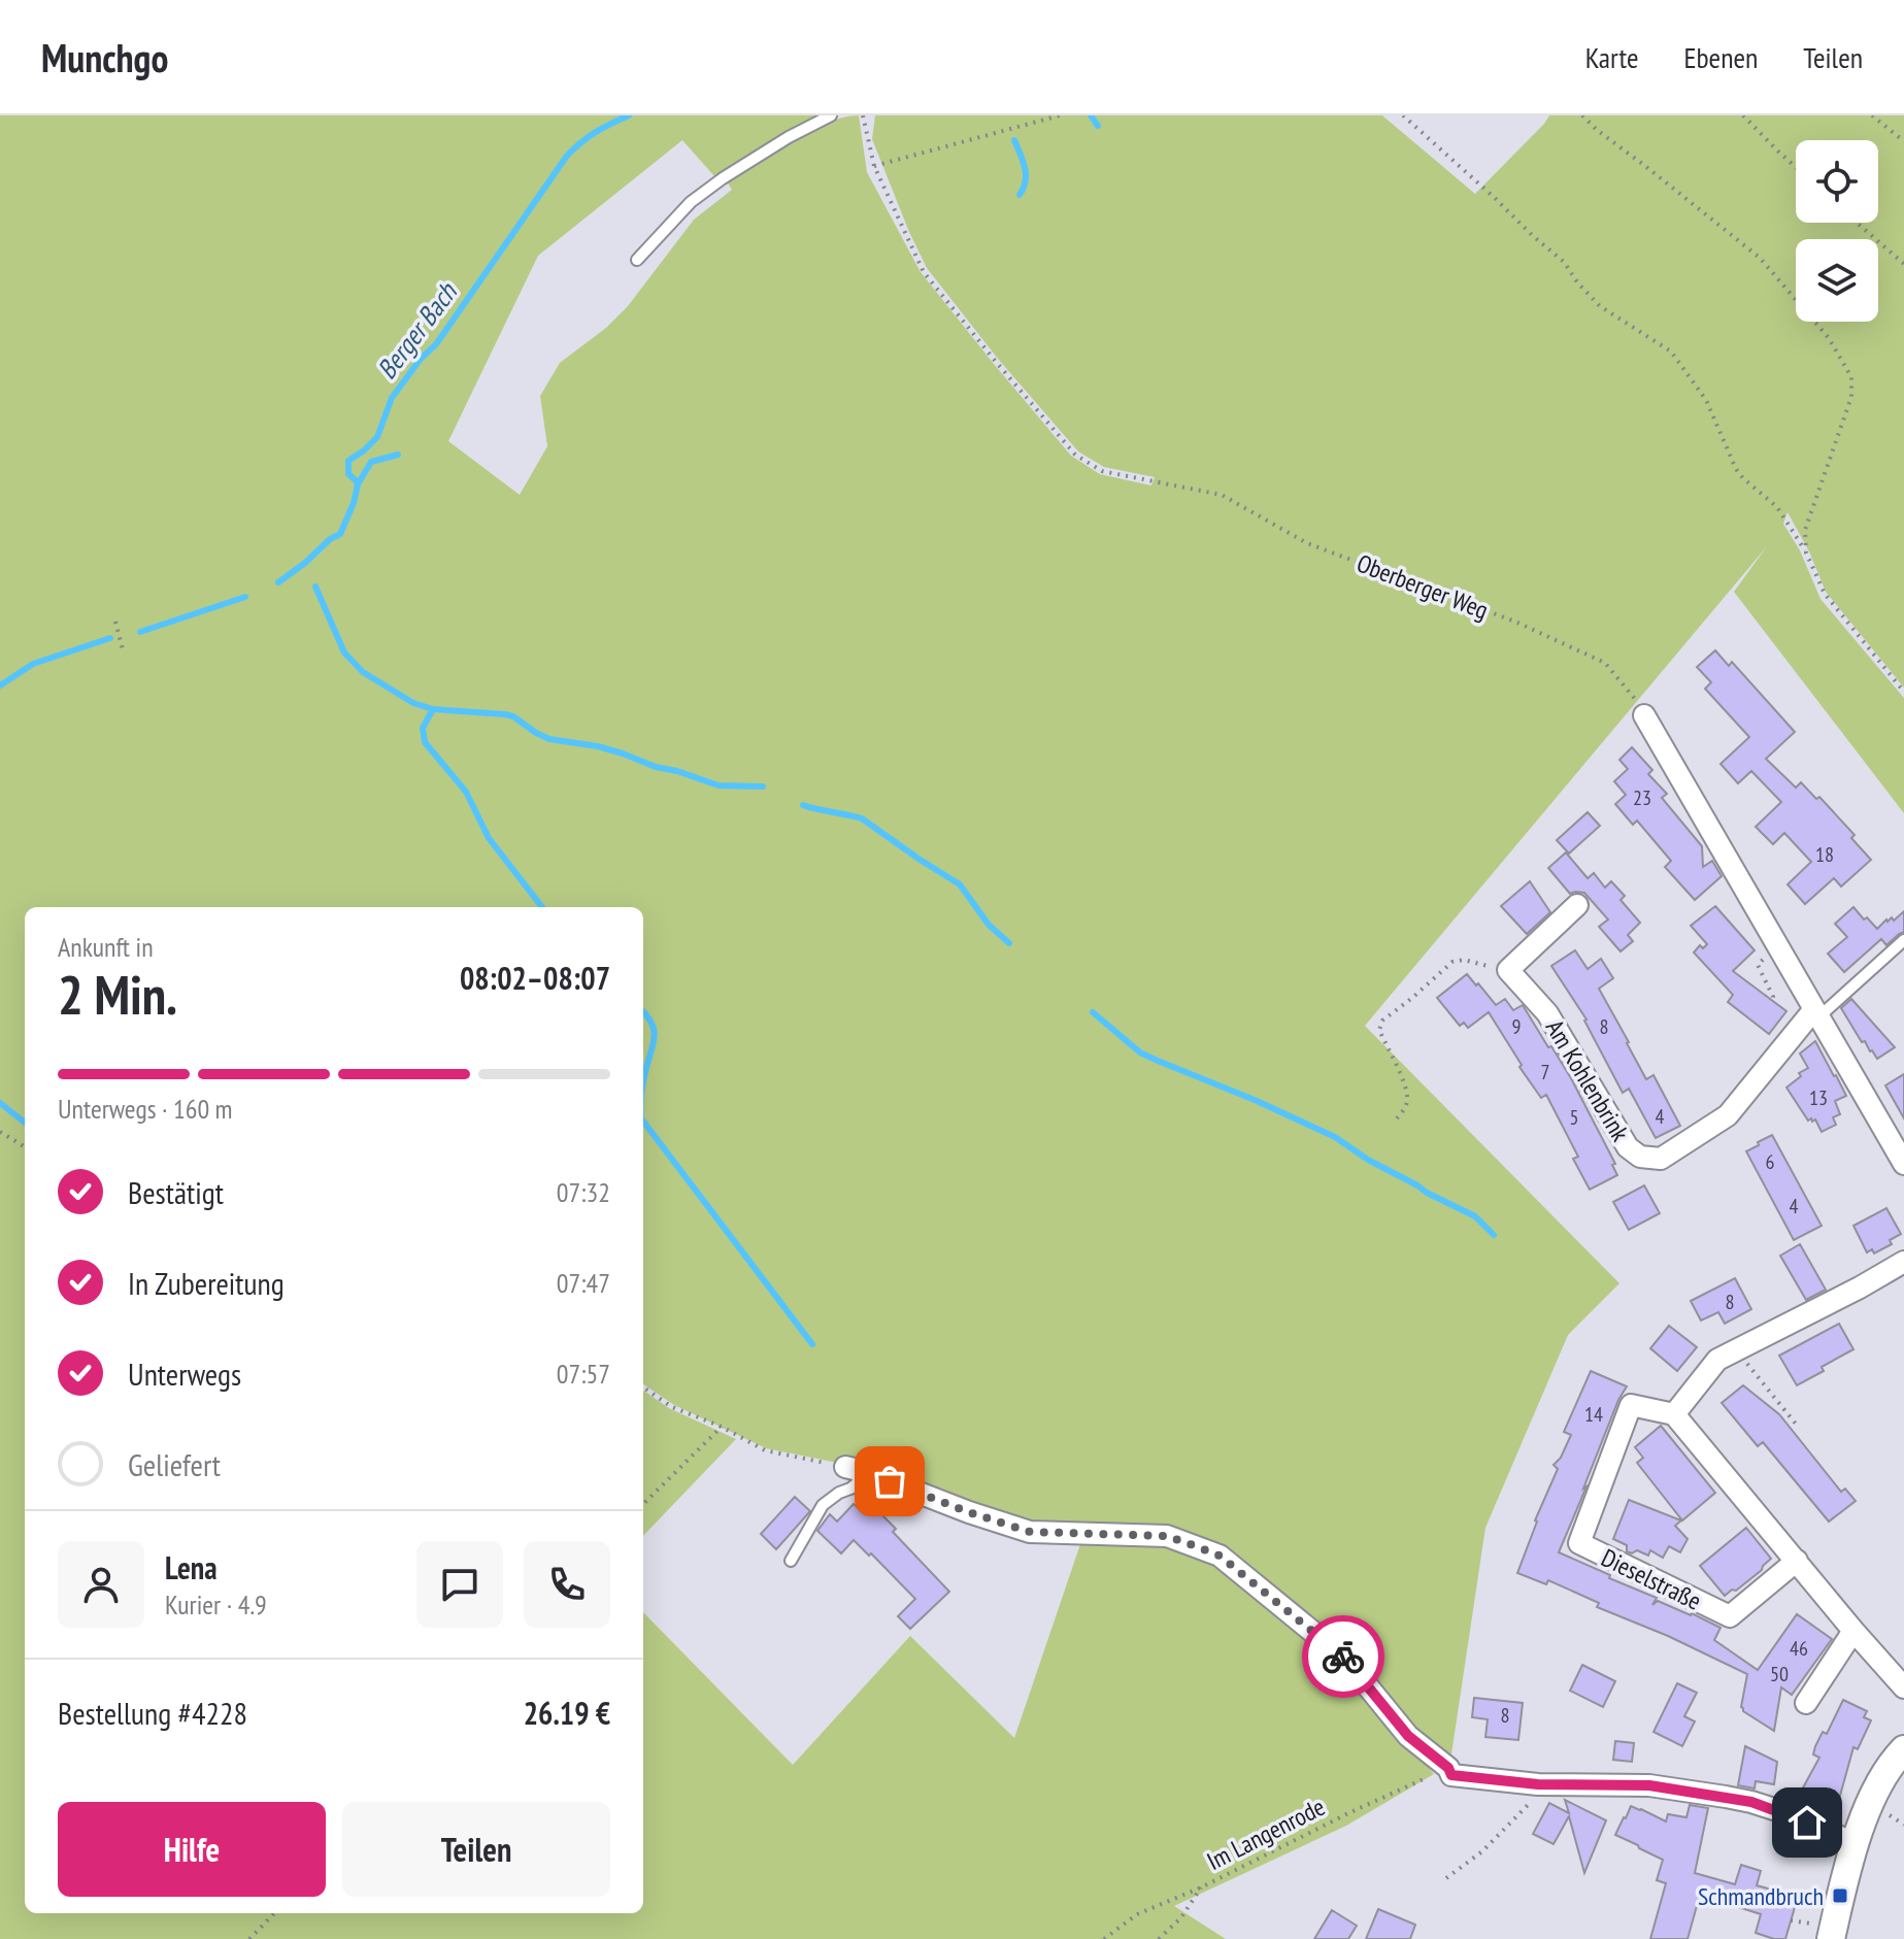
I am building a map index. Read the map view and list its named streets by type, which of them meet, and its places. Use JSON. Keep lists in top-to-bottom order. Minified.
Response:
{"streets":{"street":["Am Kohlenbrink","Dieselstraße"],"path":["Oberberger Weg","Im Langenrode"]},"water":["Berger Bach"],"places":{"transit":["Schmandbruch"]},"house_numbers":["23","18","9","8","7","13","4","5","6","4","8","14","46","50","8"],"page":{"header":"Munchgo","nav":["Karte","Ebenen","Teilen"],"heading":["2 Min.","Ankunft in","08:02–08:07"],"panel":["Lena","Kurier · 4.9","Bestellung #4228","26.19 €"],"bar":"Unterwegs · 160 m","list":[["Bestätigt","07:32"],["In Zubereitung","07:47"],["Unterwegs","07:57"],"Geliefert"],"buttons":["Hilfe","Teilen"]}}
